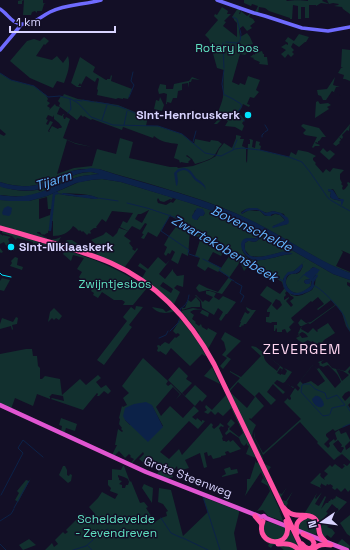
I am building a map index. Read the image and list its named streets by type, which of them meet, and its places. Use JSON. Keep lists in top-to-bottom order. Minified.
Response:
{"streets":{"highway":["Grote Steenweg"]},"districts":["ZEVERGEM"],"water":["Tijarm","Bovenschelde","Zwartekobensbeek"],"parks":["Rotary bos","Zwijntjesbos","Scheldevelde - Zevendreven"],"places":["Sint-Henricuskerk","Sint-Niklaaskerk"],"scale_bar":"1 km","north":"left"}
